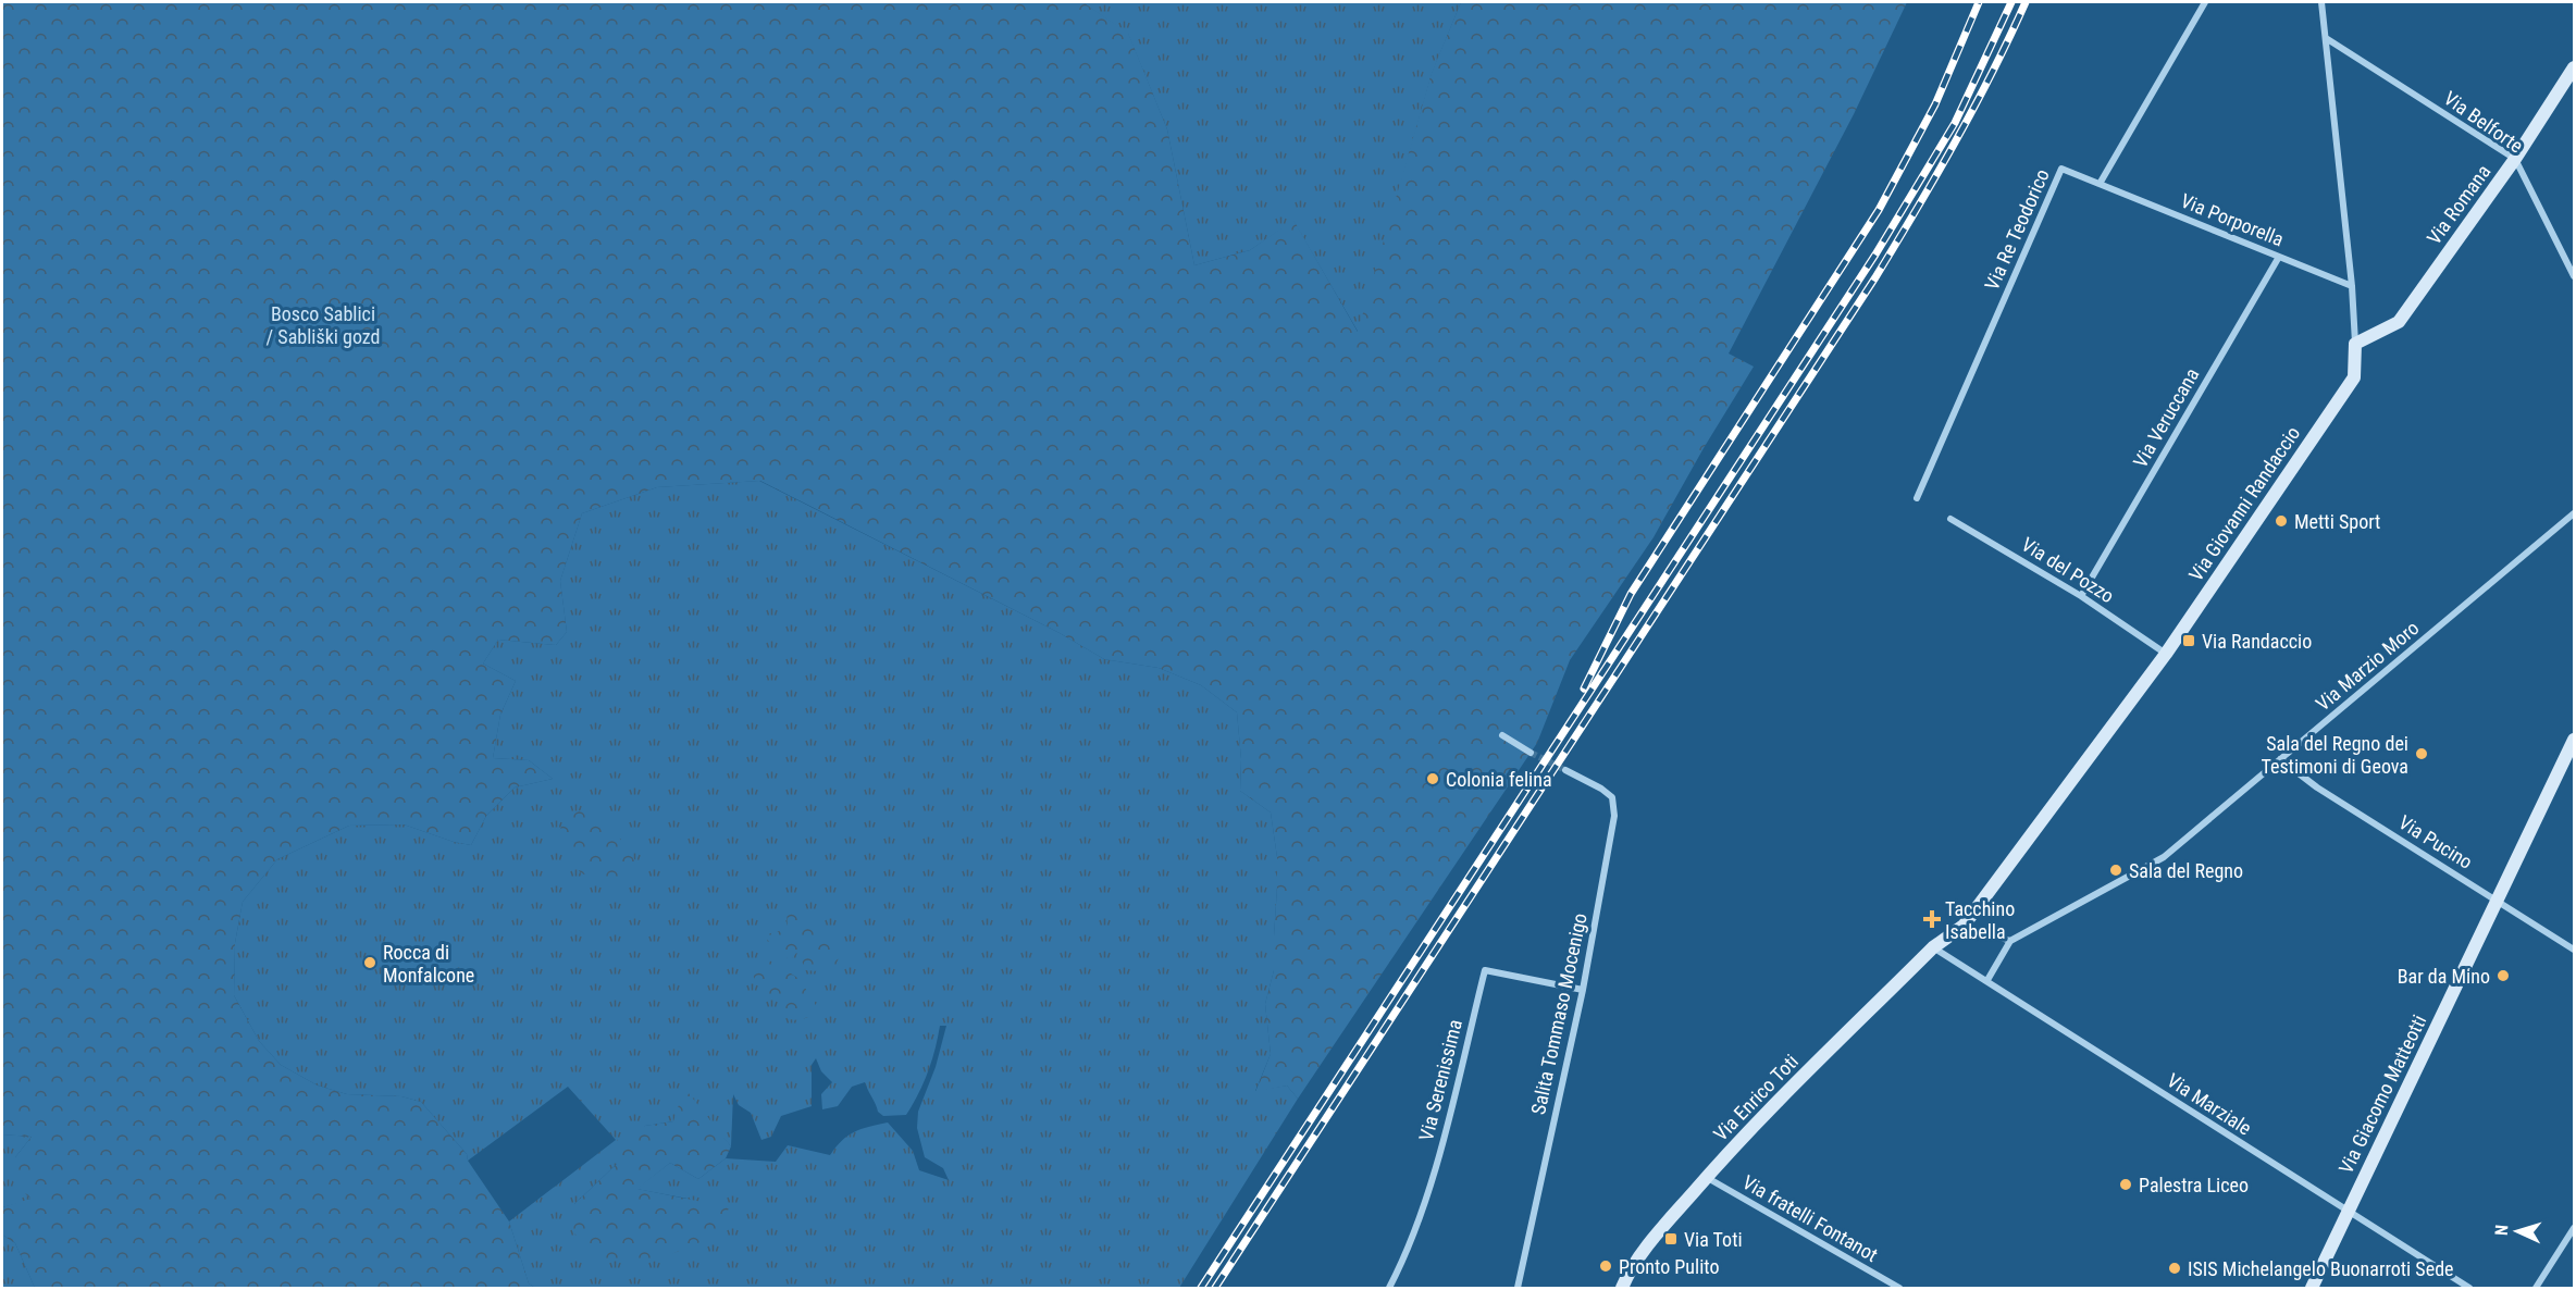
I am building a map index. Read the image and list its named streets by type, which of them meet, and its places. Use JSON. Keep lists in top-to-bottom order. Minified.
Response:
{"streets":{"street":["Via Belforte","Via Romana","Via Porporella","Via Re Teodorico","Via Veruccana","Via Giovanni Randaccio","Via del Pozzo","Via Marzio Moro","Via Pucino","Salita Tommaso Mocenigo","Via Serenissima","Via Giacomo Matteotti","Via Enrico Toti","Via Marziale","Via fratelli Fontanot"]},"crossings":[["Via Belforte","Via Romana"],["Via Belforte","Via Giovanni Randaccio"],["Via Romana","Via Giovanni Randaccio"],["Via Porporella","Via Re Teodorico"],["Via Porporella","Via Veruccana"],["Via Porporella","Via Giovanni Randaccio"],["Via Veruccana","Via del Pozzo"],["Via Giovanni Randaccio","Via del Pozzo"],["Via Giovanni Randaccio","Via Enrico Toti"],["Via Giovanni Randaccio","Via Marziale"],["Via Marzio Moro","Via Pucino"],["Via Pucino","Via Giacomo Matteotti"],["Salita Tommaso Mocenigo","Via Serenissima"],["Via Giacomo Matteotti","Via Marziale"],["Via Enrico Toti","Via Marziale"],["Via Enrico Toti","Via fratelli Fontanot"]],"parks":["Bosco Sablici / Sabliški gozd"],"places":{"other":["Metti Sport","Sala del Regno dei Testimoni di Geova","Colonia felina","Sala del Regno","Rocca di Monfalcone","Bar da Mino","Palestra Liceo","Pronto Pulito","ISIS Michelangelo Buonarroti Sede"],"transit":["Via Randaccio","Via Toti"],"health":["Tacchino Isabella"]},"north":"left"}
